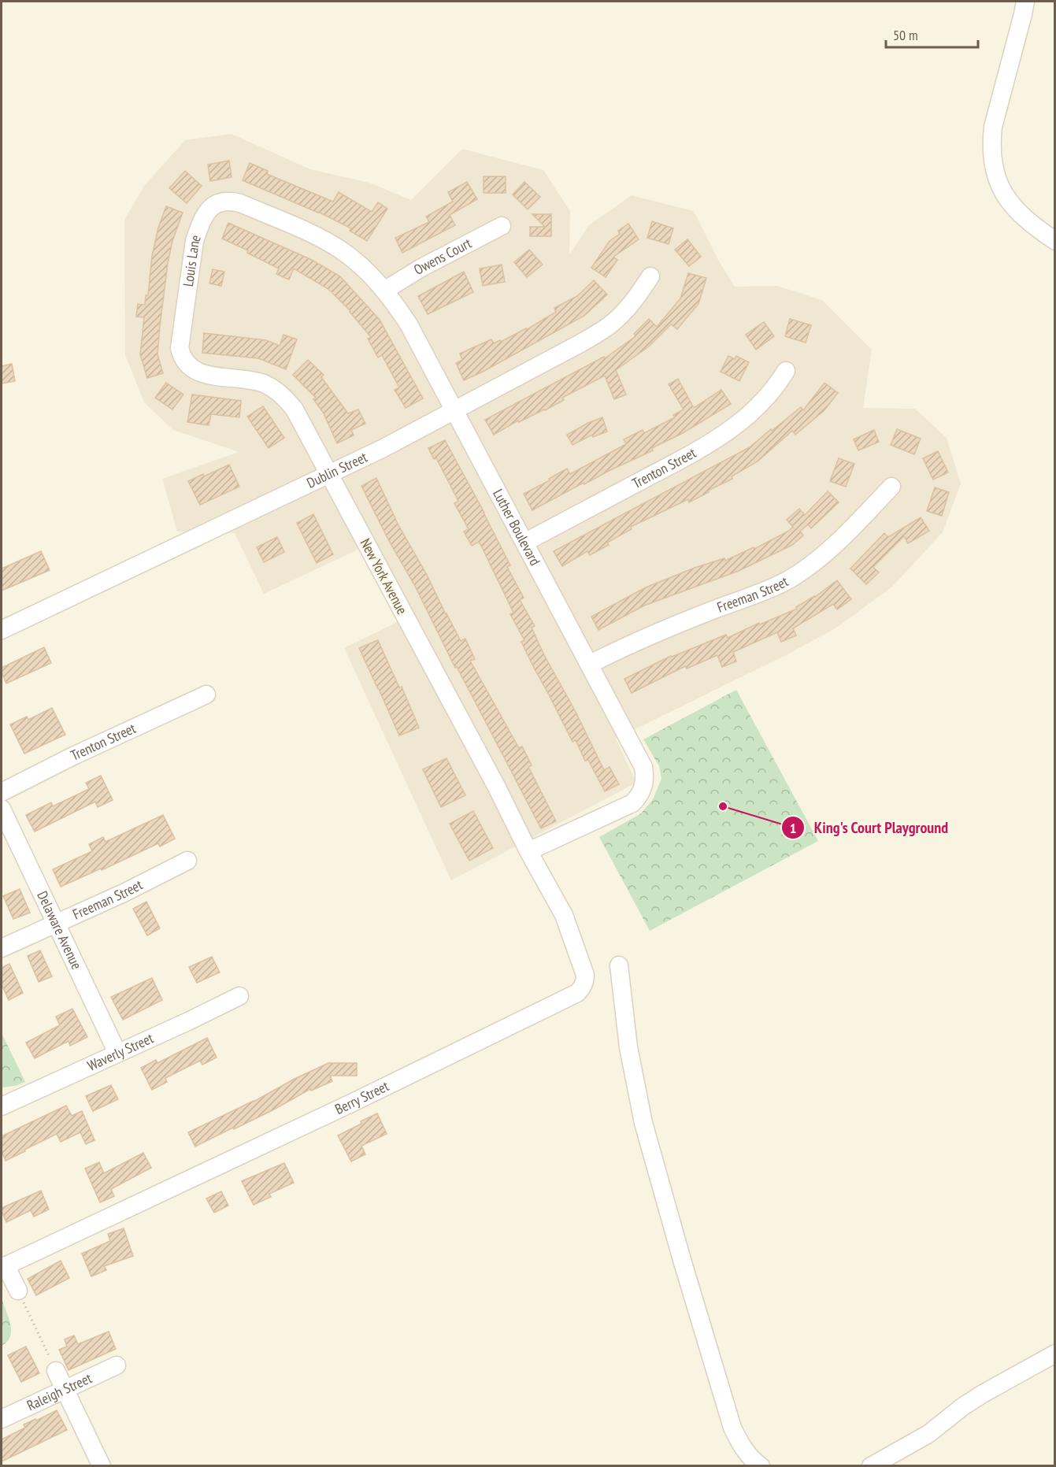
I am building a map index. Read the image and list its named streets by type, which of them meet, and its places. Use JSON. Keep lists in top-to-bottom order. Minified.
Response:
{"streets":{"street":["Owens Court","Louis Lane","Trenton Street","Dublin Street","Luther Boulevard","New York Avenue","Freeman Street","Delaware Avenue","Waverly Street","Berry Street","Raleigh Street"]},"crossings":[["Owens Court","Luther Boulevard"],["Louis Lane","Luther Boulevard"],["Louis Lane","New York Avenue"],["Trenton Street","Luther Boulevard"],["Dublin Street","Luther Boulevard"],["Dublin Street","New York Avenue"],["Luther Boulevard","New York Avenue"],["Luther Boulevard","Freeman Street"],["Luther Boulevard","Berry Street"],["New York Avenue","Berry Street"],["Freeman Street","Delaware Avenue"],["Delaware Avenue","Waverly Street"]],"places":["King's Court Playground"],"scale_bar":"50 m"}
